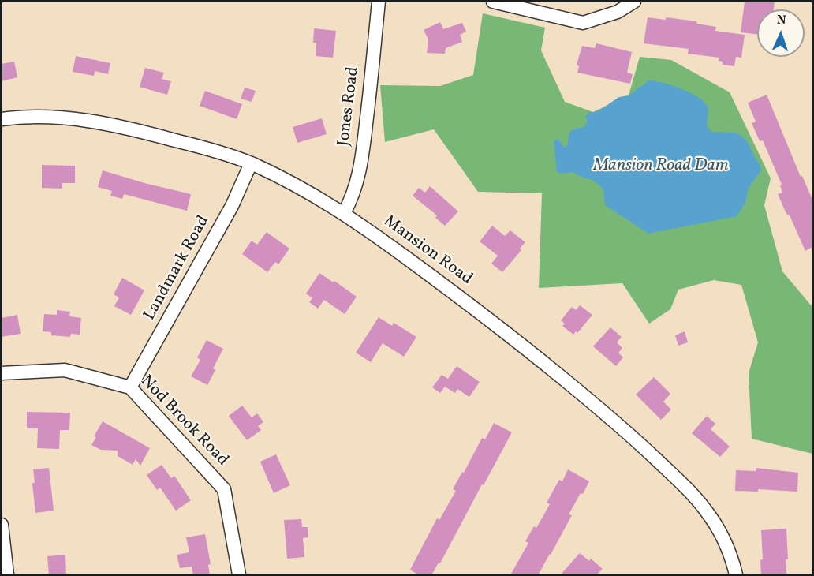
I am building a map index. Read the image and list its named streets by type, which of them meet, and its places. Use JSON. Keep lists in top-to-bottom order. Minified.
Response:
{"streets":{"street":["Jones Road","Mansion Road","Landmark Road","Nod Brook Road"]},"crossings":[["Jones Road","Mansion Road"],["Mansion Road","Landmark Road"],["Landmark Road","Nod Brook Road"]],"water":["Mansion Road Dam"],"north":"top"}
